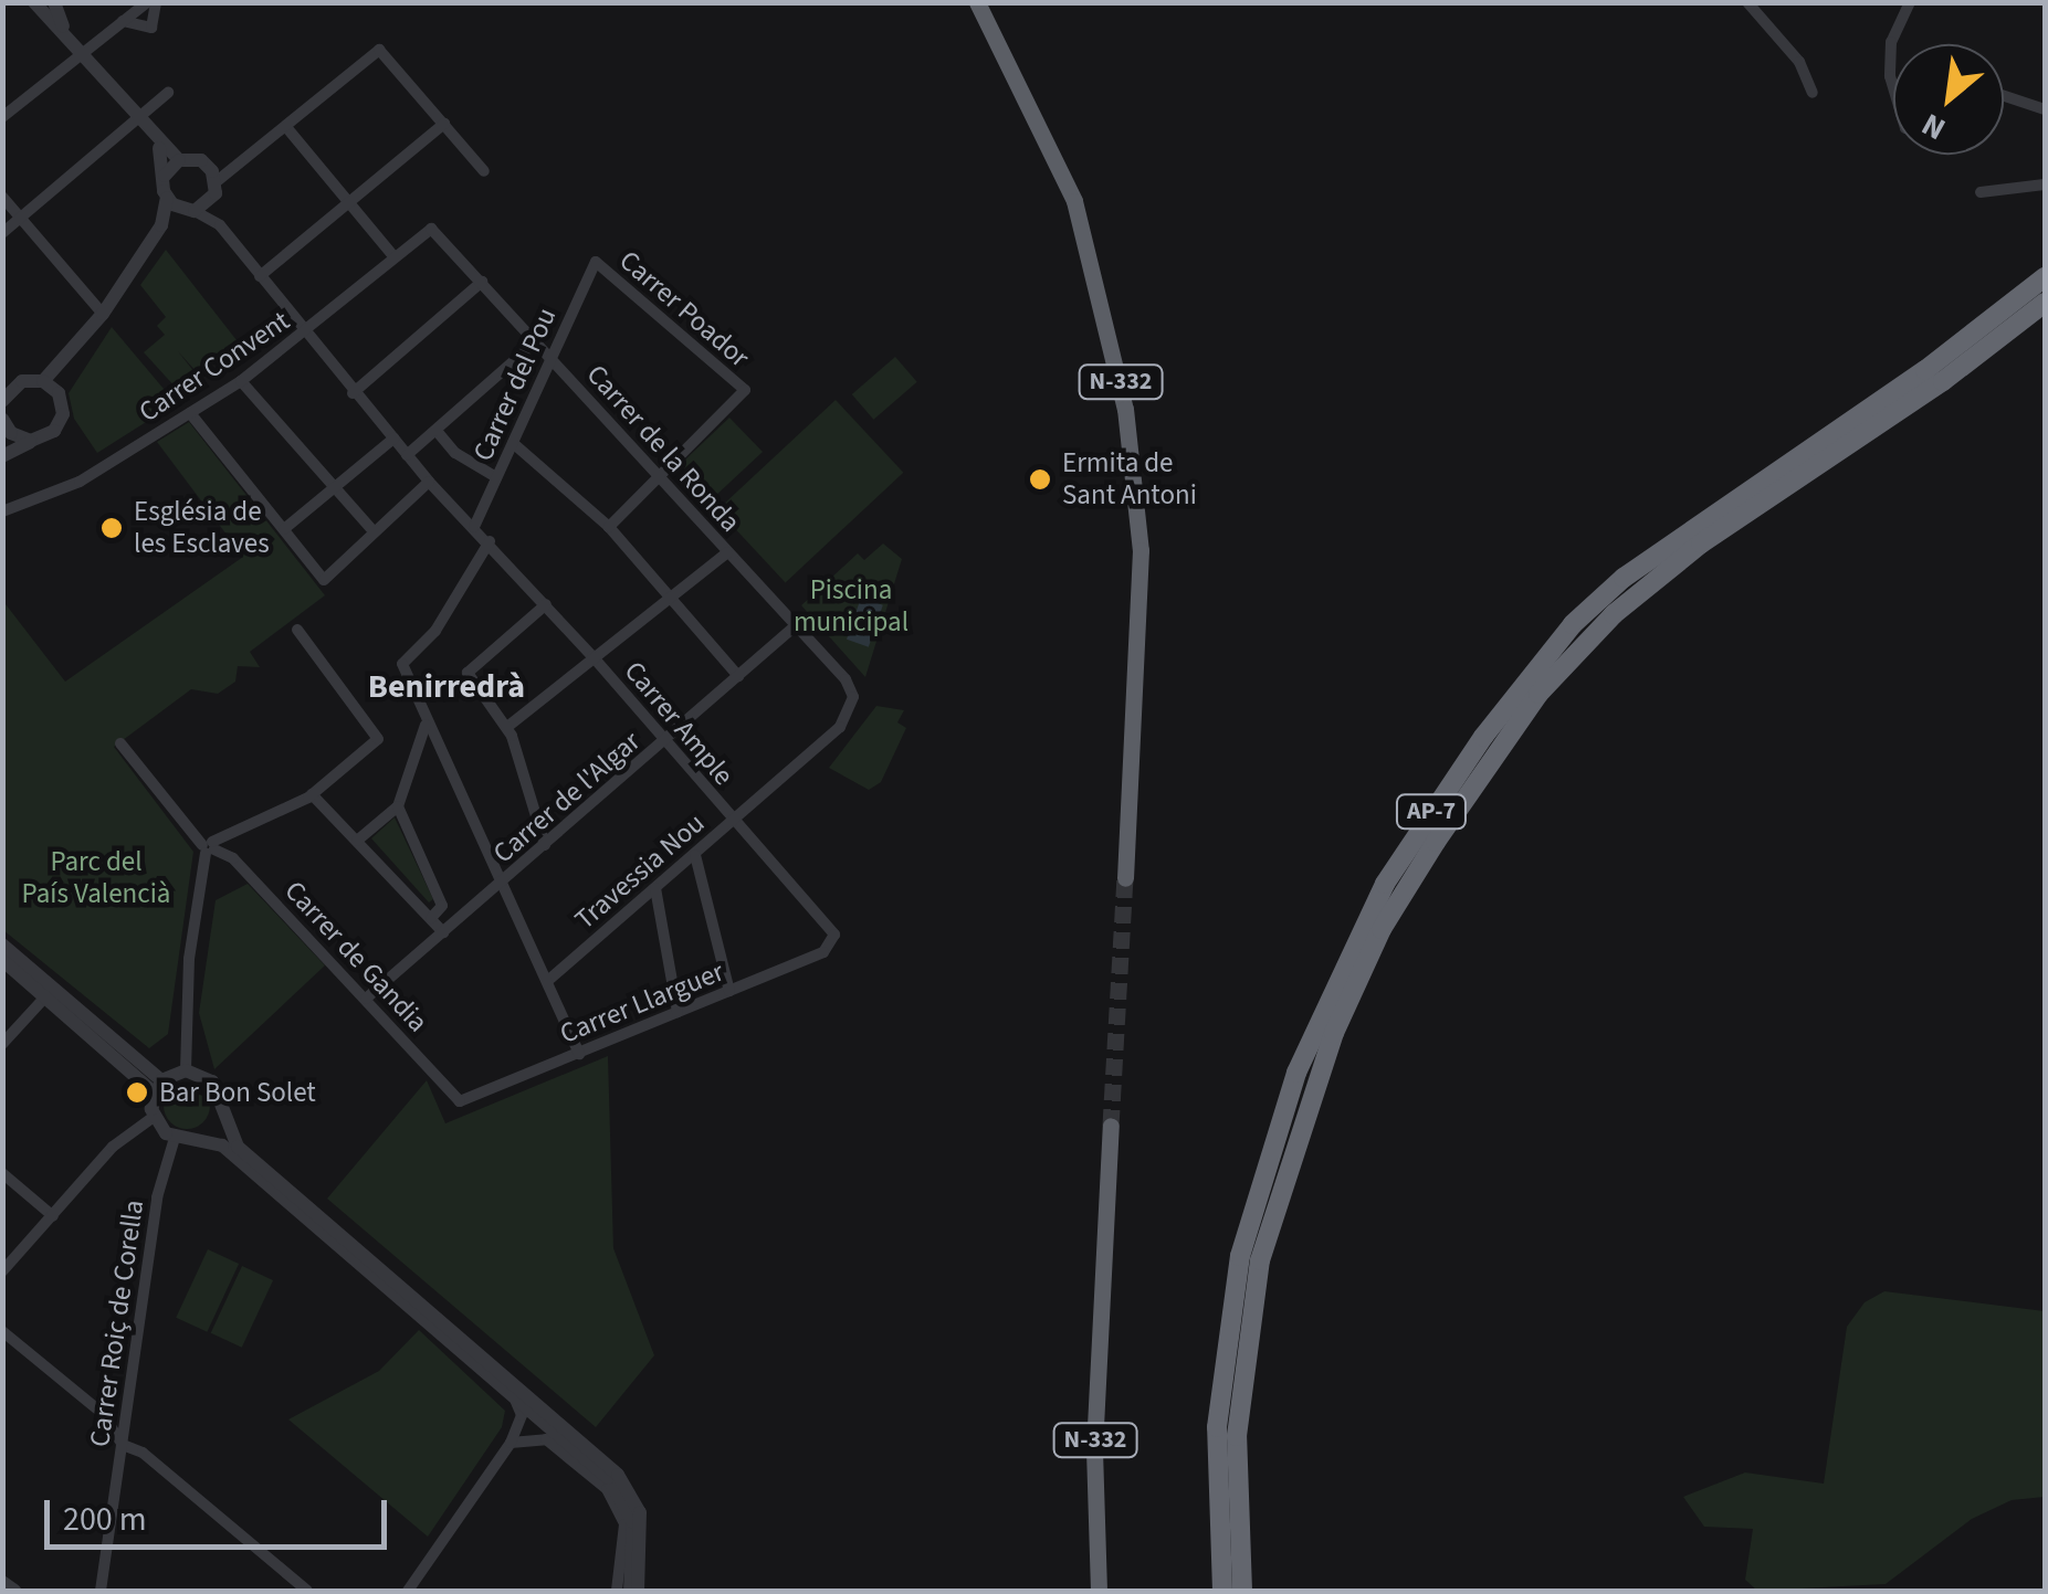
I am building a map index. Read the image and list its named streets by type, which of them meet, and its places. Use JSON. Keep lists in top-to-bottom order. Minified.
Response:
{"streets":{"highway":["N-332","AP-7"],"street":["Carrer Poador","Carrer Convent","Carrer del Pou","Carrer de la Ronda","Carrer Ample","Carrer de l'Algar","Travessia Nou","Carrer de Gandia","Carrer Llarguer","Carrer Roiç de Corella"]},"crossings":[["Carrer Poador","Carrer del Pou"],["Carrer Poador","Carrer de la Ronda"],["Carrer Convent","Carrer de la Ronda"],["Carrer Convent","Carrer Ample"],["Carrer del Pou","Carrer de la Ronda"],["Carrer del Pou","Carrer Ample"],["Carrer de la Ronda","Carrer de l'Algar"],["Carrer de la Ronda","Travessia Nou"],["Carrer Ample","Carrer de l'Algar"],["Carrer Ample","Travessia Nou"],["Carrer Ample","Carrer Llarguer"],["Carrer de l'Algar","Carrer de Gandia"],["Carrer de Gandia","Carrer Llarguer"]],"districts":["Benirredrà"],"parks":["Piscina municipal","Parc del País Valencià"],"places":["Ermita de Sant Antoni","Església de les Esclaves","Bar Bon Solet"],"scale_bar":"200 m","north":"bottom left"}
